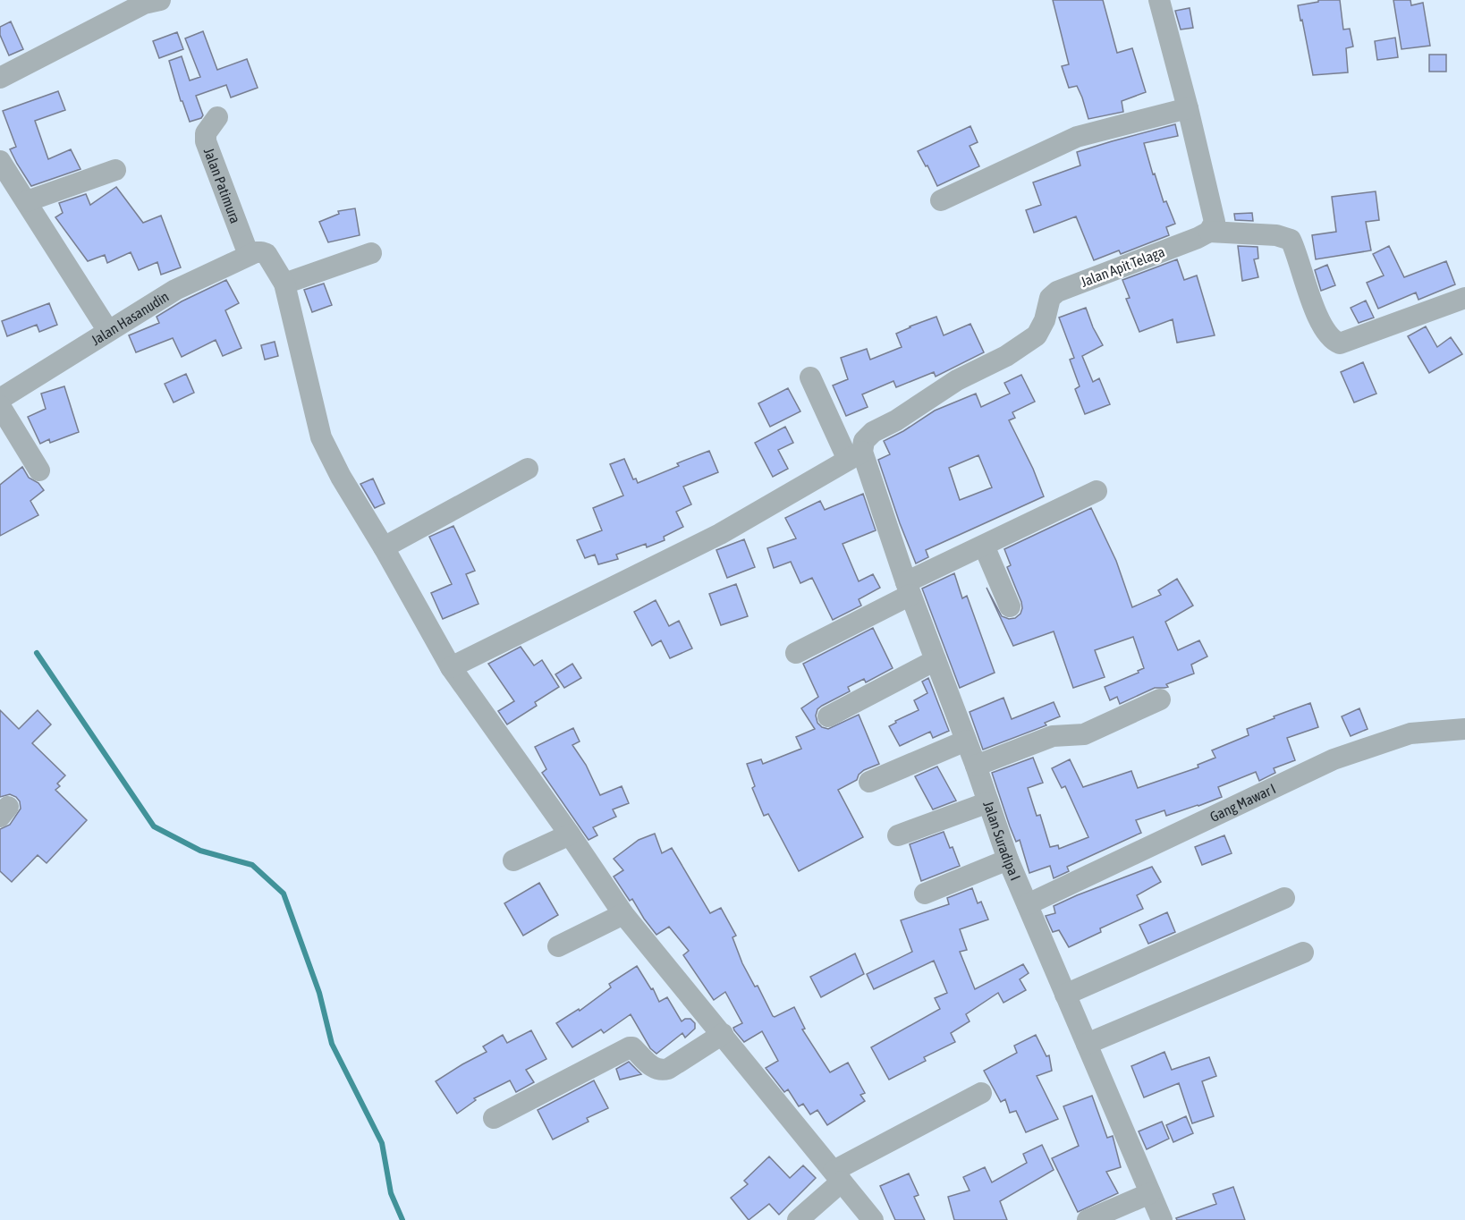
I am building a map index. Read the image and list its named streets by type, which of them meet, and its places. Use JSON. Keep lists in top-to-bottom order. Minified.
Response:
{"streets":{"street":["Jalan Patimura","Jalan Apit Telaga","Jalan Hasanudin","Gang Mawar I","Jalan Suradipa I"]},"crossings":[["Jalan Patimura","Jalan Hasanudin"],["Jalan Apit Telaga","Jalan Suradipa I"],["Gang Mawar I","Jalan Suradipa I"]]}
